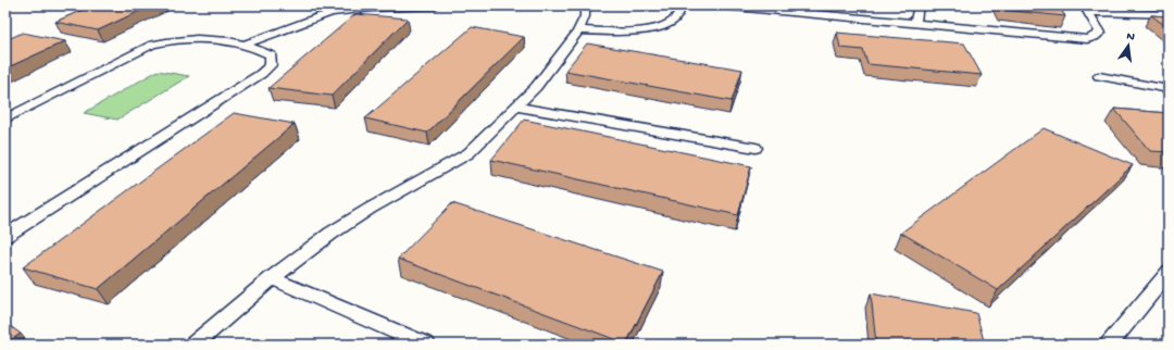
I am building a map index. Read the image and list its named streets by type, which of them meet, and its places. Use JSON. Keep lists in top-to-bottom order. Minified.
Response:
{"north":"top"}
